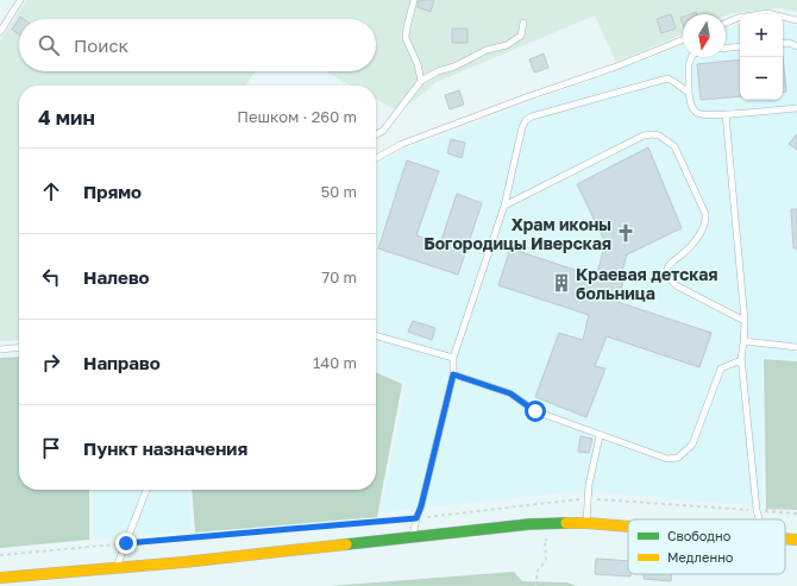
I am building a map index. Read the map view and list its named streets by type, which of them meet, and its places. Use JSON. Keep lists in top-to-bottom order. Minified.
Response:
{"places":{"church":["Храм иконы Богородицы Иверская"],"building":["Краевая детская больница"]},"legend":["Свободно","Медленно"],"north":"bottom","page":{"map_buttons":["+","−"],"search":"Поиск","heading":["4 мин","Пешком · 260 m"],"list":[["Прямо","50 m"],["Налево","70 m"],["Направо","140 m"],"Пункт назначения"]}}
